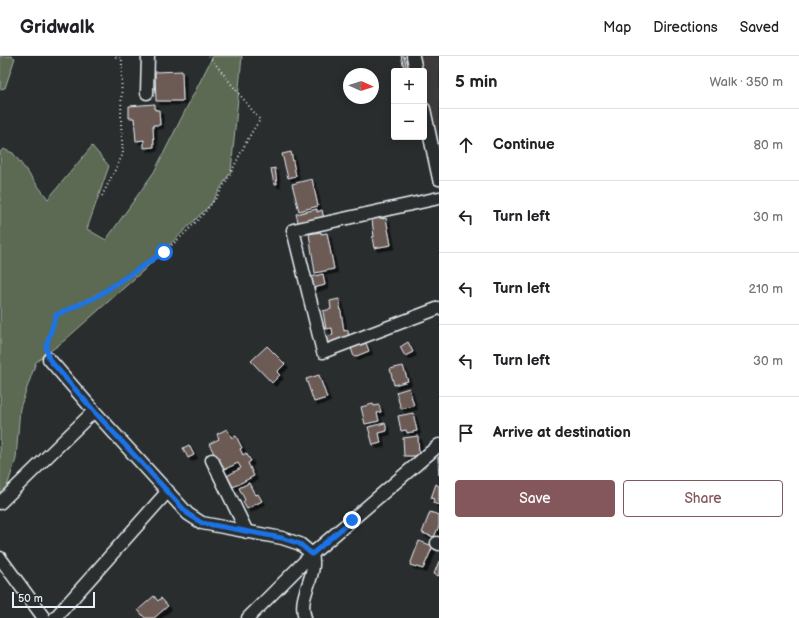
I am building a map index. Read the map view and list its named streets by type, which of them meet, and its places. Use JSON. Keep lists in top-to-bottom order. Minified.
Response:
{"scale_bar":"50 m","north":"right","page":{"header":"Gridwalk","nav":["Map","Directions","Saved"],"heading":["5 min","Walk · 350 m"],"map_buttons":["+","−"],"list":[["Continue","80 m"],["Turn left","30 m"],["Turn left","210 m"],["Turn left","30 m"],"Arrive at destination"],"buttons":["Save","Share"],"scale":"50 m"}}
